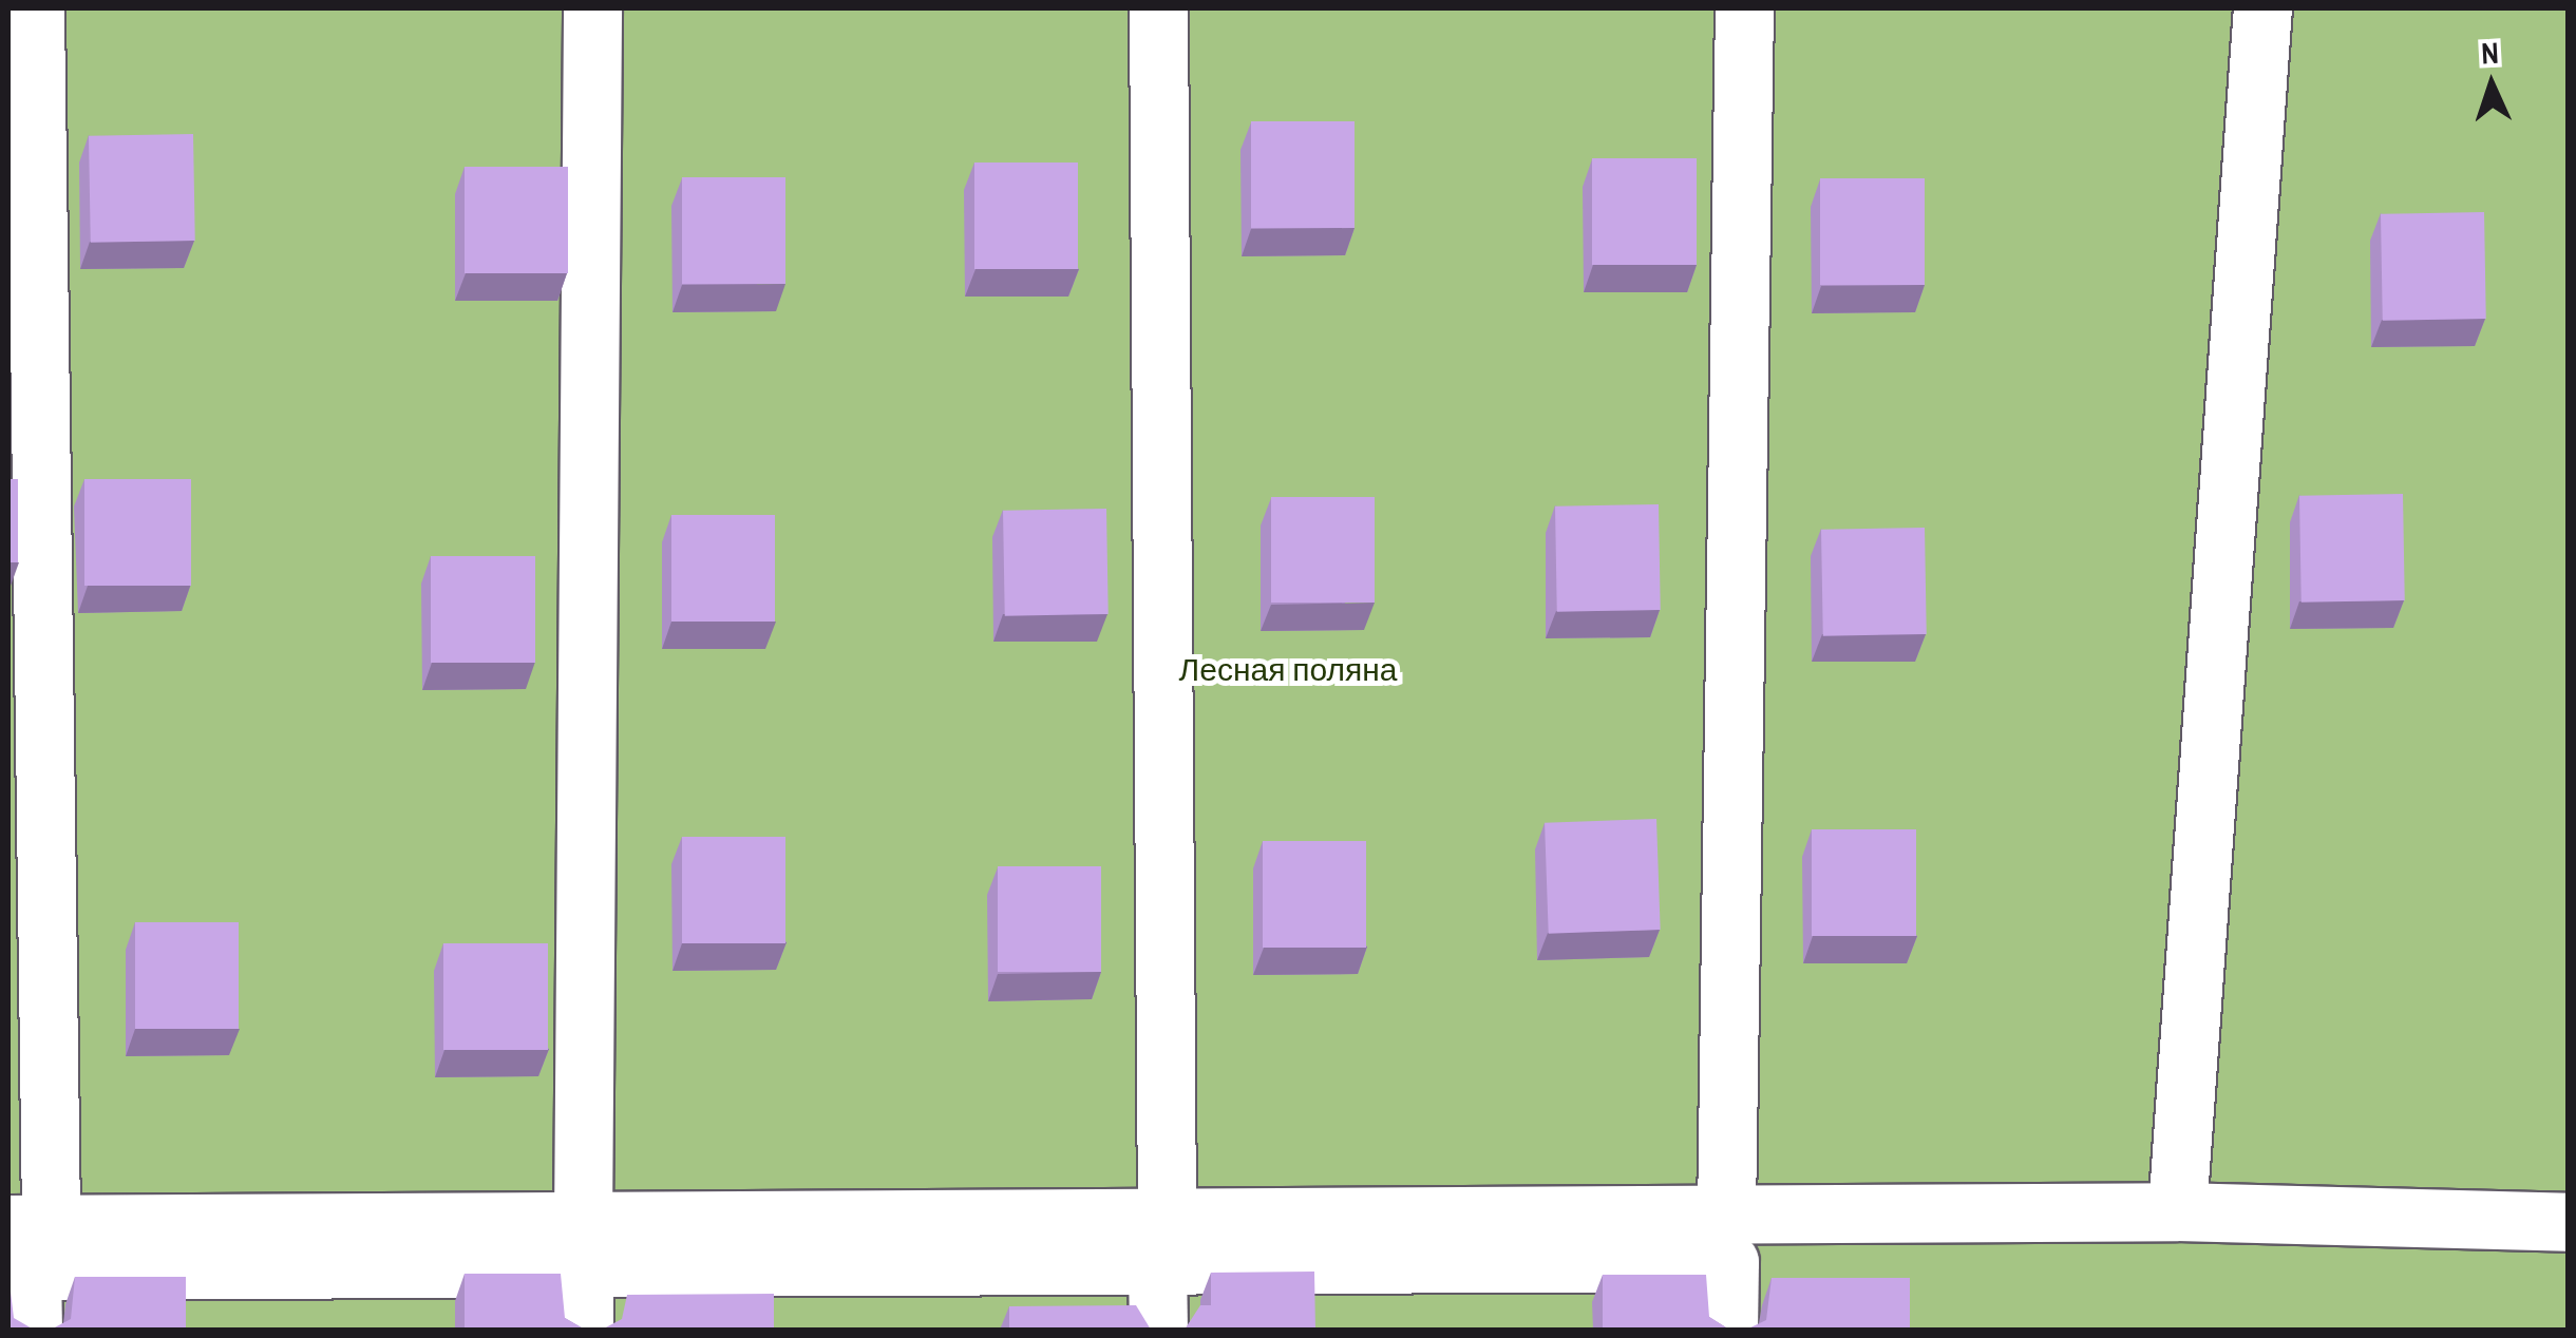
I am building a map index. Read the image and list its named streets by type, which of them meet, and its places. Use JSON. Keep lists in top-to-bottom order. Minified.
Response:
{"parks":["Лесная поляна"],"north":"top"}
